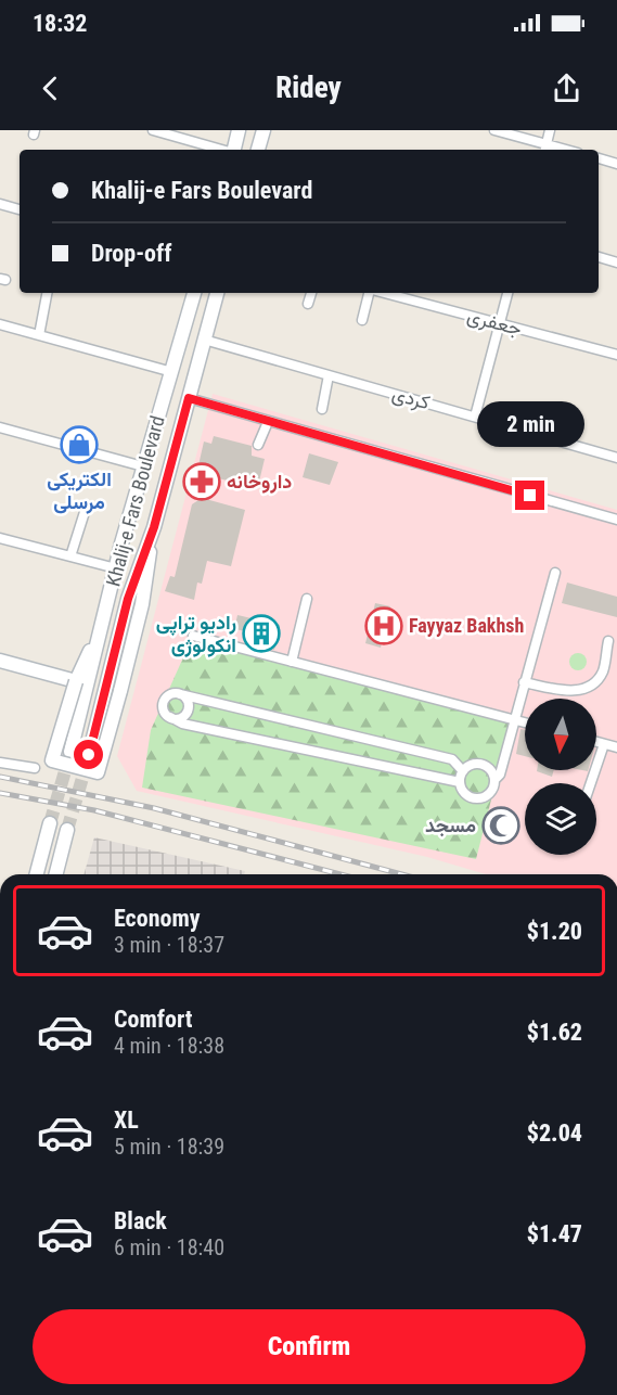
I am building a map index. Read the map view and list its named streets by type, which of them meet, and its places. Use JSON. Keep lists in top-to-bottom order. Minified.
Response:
{"streets":{"main road":["Khalij-e Fars Boulevard"],"street":["جعفری","کردی"]},"crossings":[["کردی","Khalij-e Fars Boulevard"]],"places":{"shop":["الکتریکی مرسلی"],"pharmacy":["داروخانه"],"hospital":["Fayyaz Bakhsh"],"building":["رادیو تراپی انکولوژی"],"mosque":["مسجد"]},"north":"bottom","page":{"status":"18:32","header":"Ridey","banner":["Khalij-e Fars Boulevard","Drop-off"],"bubble":"2 min","list":[{"name":"Economy","note":"3 min · 18:37","value":"$1.20"},{"name":"Comfort","note":"4 min · 18:38","value":"$1.62"},{"name":"XL","note":"5 min · 18:39","value":"$2.04"},{"name":"Black","note":"6 min · 18:40","value":"$1.47"}],"buttons":"Confirm"}}
